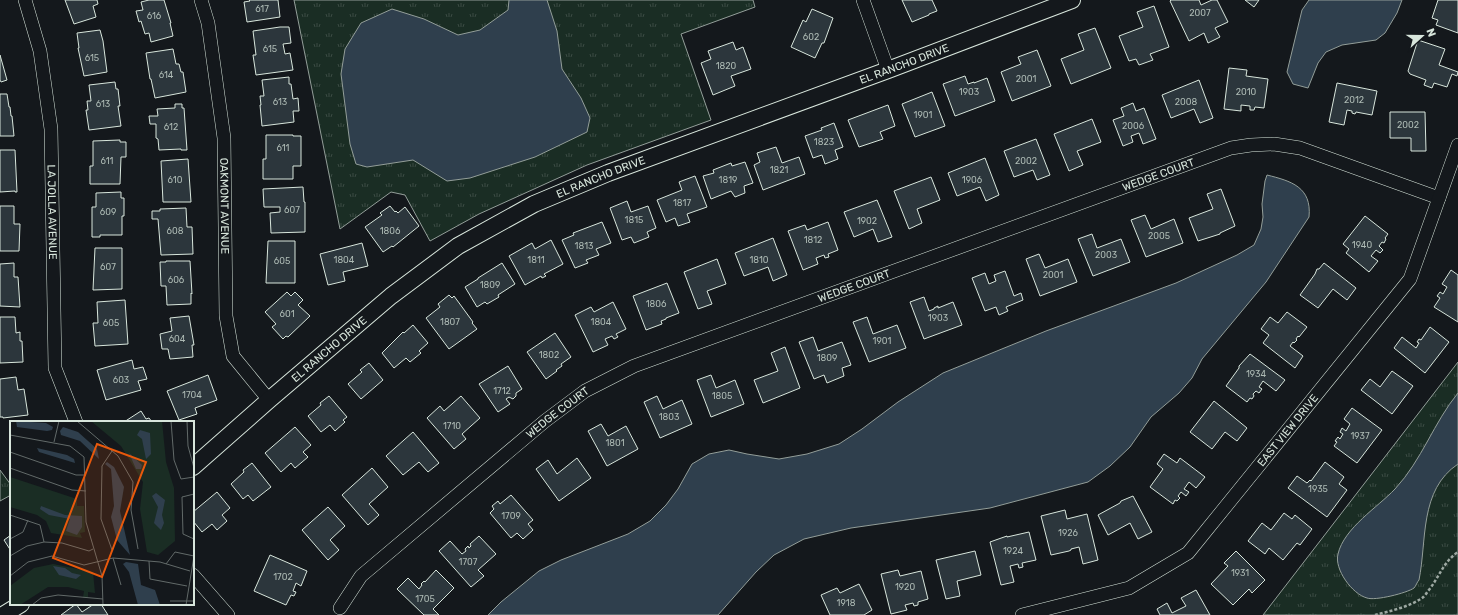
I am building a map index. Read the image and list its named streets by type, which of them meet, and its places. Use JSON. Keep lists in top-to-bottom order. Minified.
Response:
{"streets":{"street":["EL RANCHO DRIVE","WEDGE COURT","OAKMONT AVENUE","LA JOLLA AVENUE","EAST VIEW DRIVE"]},"crossings":[["EL RANCHO DRIVE","OAKMONT AVENUE"],["WEDGE COURT","EAST VIEW DRIVE"]],"house_numbers":["617","2007","616","602","615","615","1820","614","2001","1903","2010","2012","613","2008","613","1901","2002","2006","612","1823","611","611","2002","1821","610","1819","1906","1817","607","609","1815","1902","608","1806","2005","1812","1940","1813","2003","1804","1811","1810","605","607","2001","606","1809","1806","601","1903","1807","1804","605","604","1901","1802","1809","1934","603","1712","1704","1805","1803","1710","1937","1801","1935","1709","1926","1924","1707","1931","1702","1920","1705","1918"],"north":"right"}
